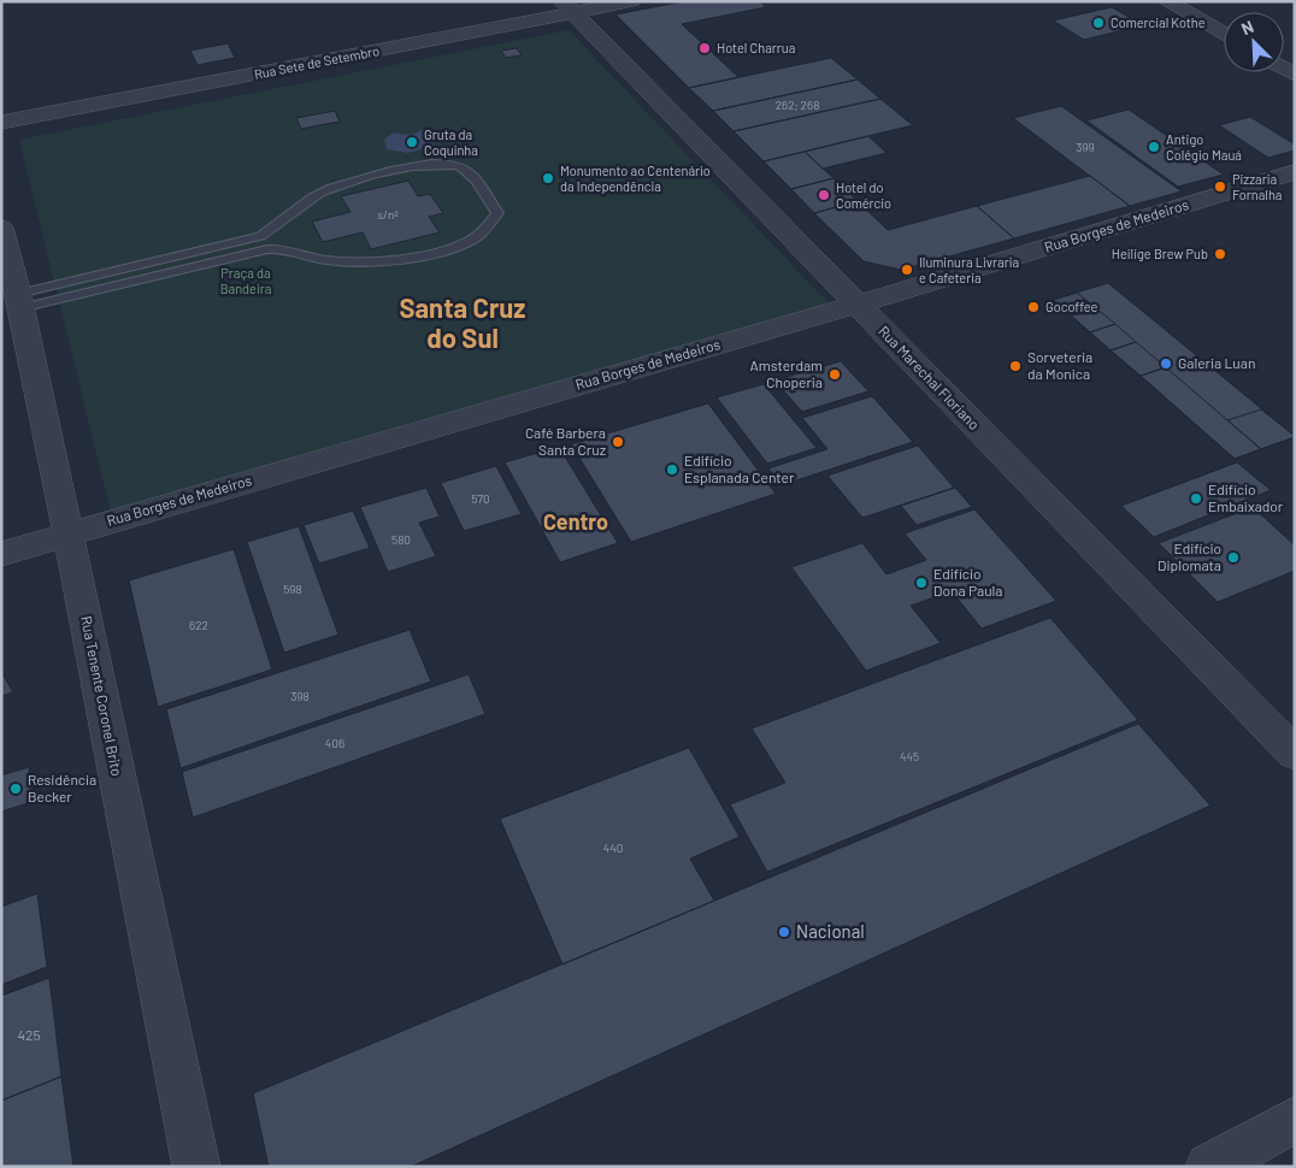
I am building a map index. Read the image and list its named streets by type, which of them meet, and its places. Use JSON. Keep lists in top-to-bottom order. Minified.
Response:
{"streets":{"street":["Rua Sete de Setembro","Rua Borges de Medeiros","Rua Marechal Floriano","Rua Tenente Coronel Brito"]},"crossings":[["Rua Sete de Setembro","Rua Marechal Floriano"],["Rua Borges de Medeiros","Rua Marechal Floriano"],["Rua Borges de Medeiros","Rua Tenente Coronel Brito"]],"districts":["Santa Cruz do Sul","Centro"],"parks":["Praça da Bandeira"],"places":["Comercial Kothe","Hotel Charrua","Gruta da Coquinha","Antigo Colégio Mauá","Monumento ao Centenário da Independência","Pizzaria Fornalha","Hotel do Comércio","Heilige Brew Pub","Iluminura Livraria e Cafeteria","Gocoffee","Galeria Luan","Sorveteria da Monica","Amsterdam Choperia","Café Barbera Santa Cruz","Edifício Esplanada Center","Edifício Embaixador","Edifício Diplomata","Edifício Dona Paula","Residência Becker","Nacional"],"house_numbers":["262; 268","399","s/nº","570","580","598","622","398","406","445","440","425"],"north":"top left"}
